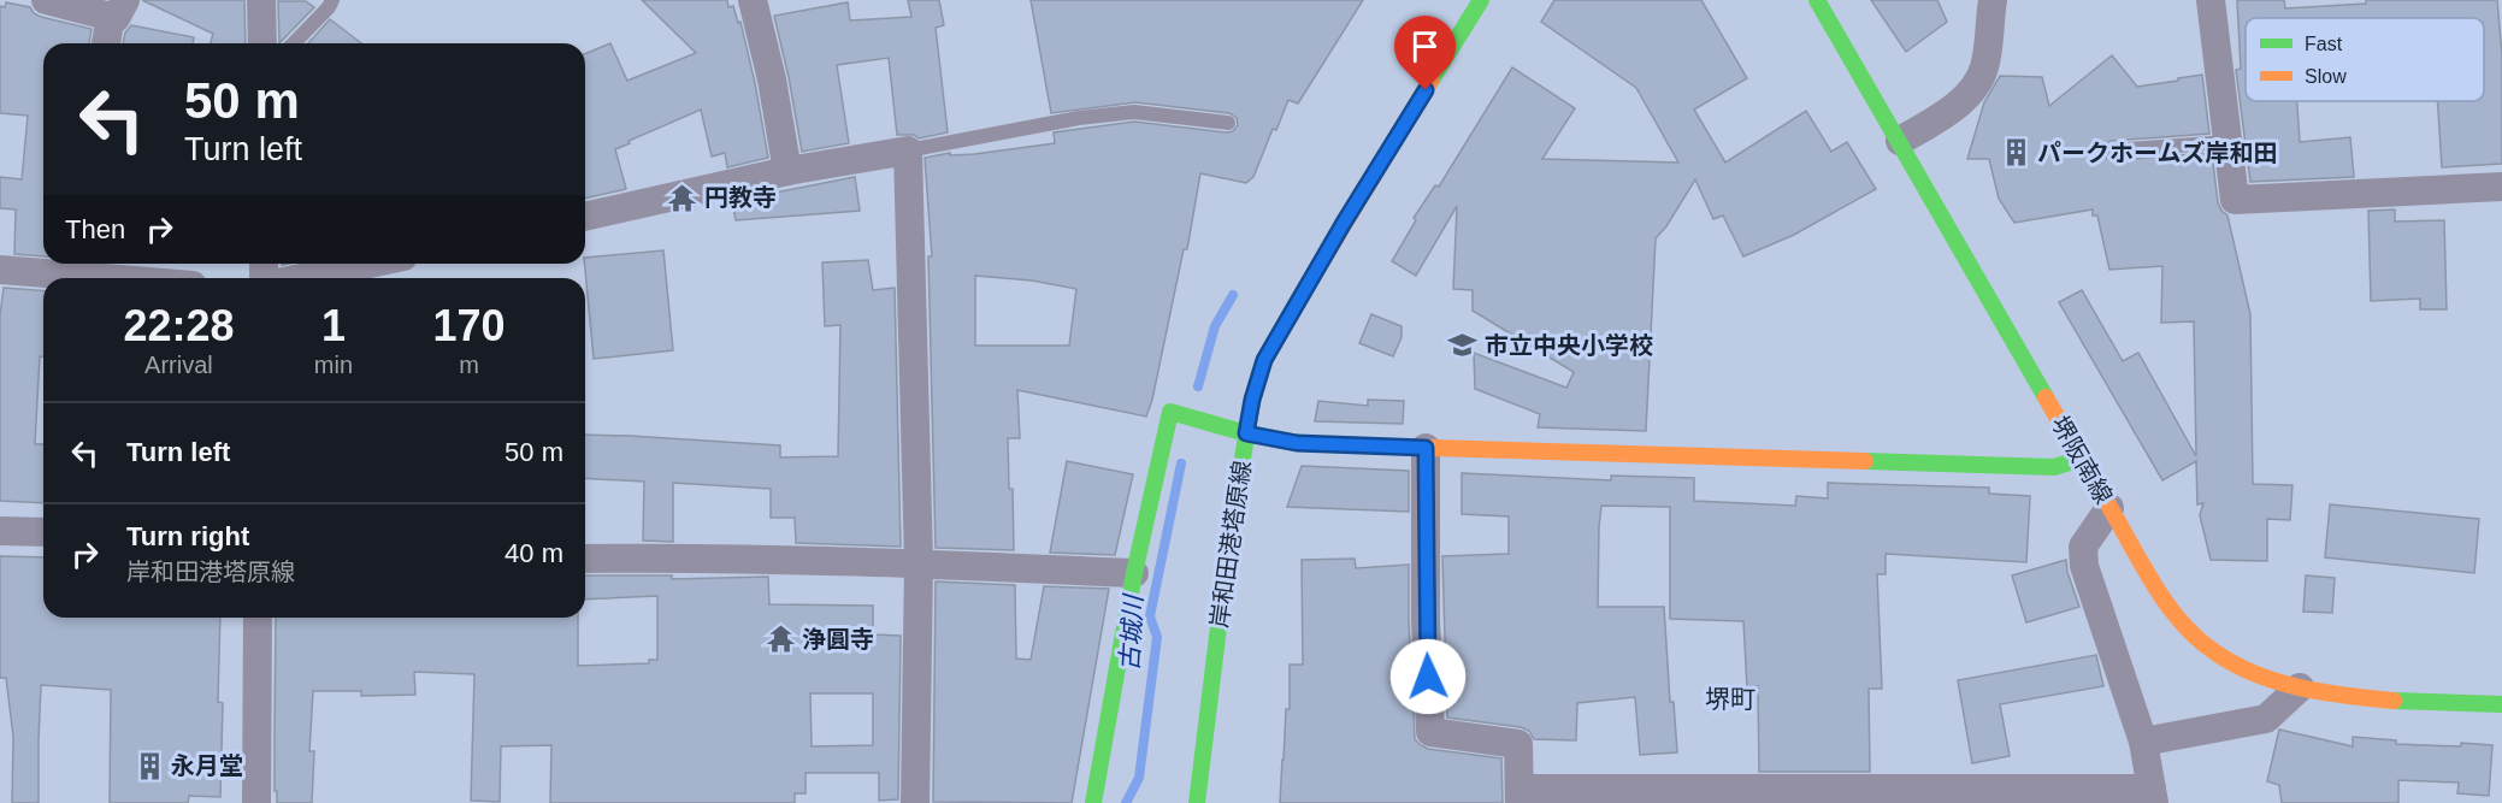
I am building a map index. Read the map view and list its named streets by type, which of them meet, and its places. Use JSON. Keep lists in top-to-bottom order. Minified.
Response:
{"streets":{"main road":["堺阪南線","岸和田港塔原線"]},"districts":["堺町"],"water":["古城川"],"places":{"building":["パークホームズ岸和田","永月堂"],"temple":["円教寺","浄圓寺"],"school or university":["市立中央小学校"]},"legend":["Fast","Slow"],"page":{"turn":["50 m","Turn left"],"then":"Then","eta":["22:28","Arrival","1","min","170","m"],"list":[{"name":"Turn left","value":"50 m"},{"name":"Turn right","note":"岸和田港塔原線","value":"40 m"}]}}
